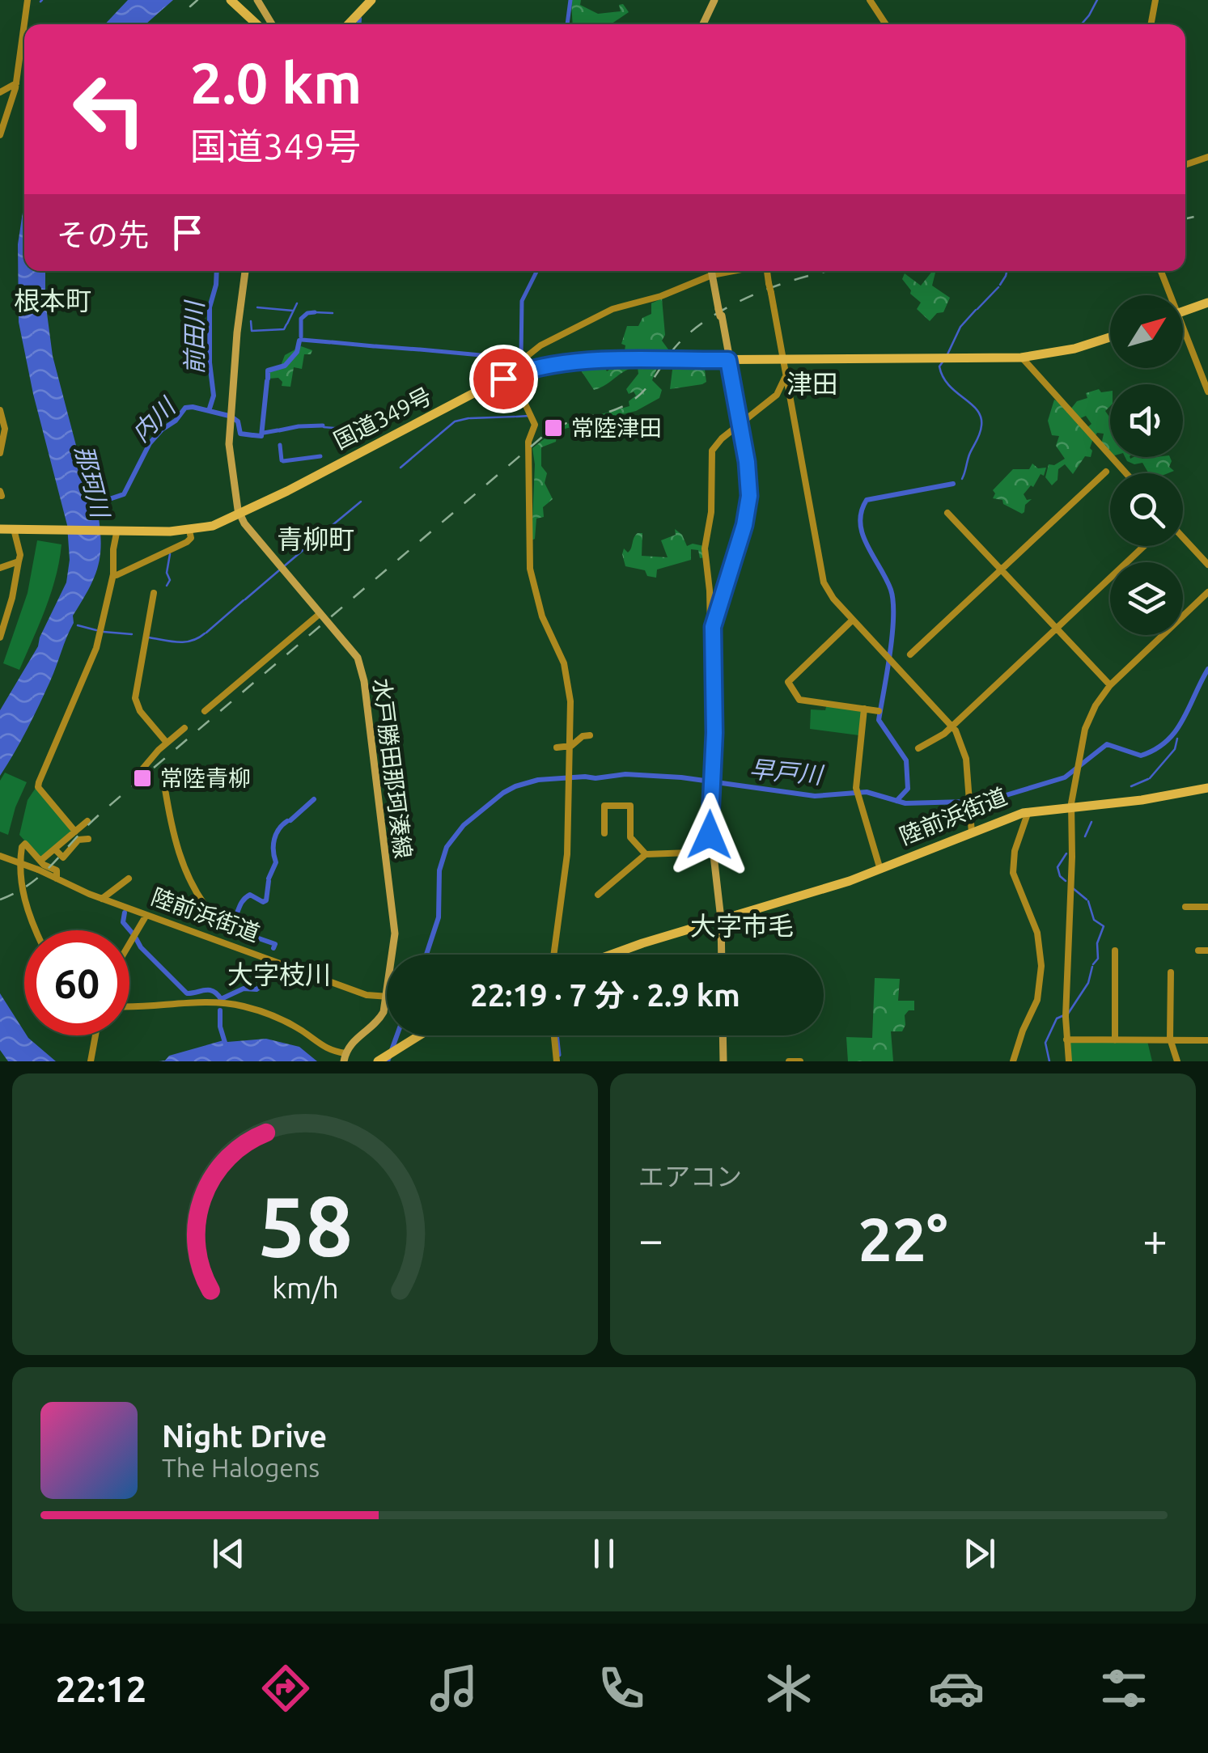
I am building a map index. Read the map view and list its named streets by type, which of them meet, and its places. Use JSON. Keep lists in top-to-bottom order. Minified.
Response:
{"streets":{"highway":["国道349号","陸前浜街道"],"main road":["水戸勝田那珂湊線"]},"crossings":[["国道349号","水戸勝田那珂湊線"],["水戸勝田那珂湊線","陸前浜街道"]],"districts":["根本町","津田","青柳町","大字市毛","大字枝川"],"water":["前田川","内川","那珂川","早戸川"],"places":{"transit":["常陸津田","常陸青柳"]},"north":"top right","page":{"turn":["2.0 km","国道349号"],"then":"その先","limit":"60","trip":"22:19 · 7 分 · 2.9 km","tile":"エアコン","heat":["−","22°","+"],"song":["Night Drive","The Halogens"],"tabs":"22:12","gauge":["58","km/h"]}}
